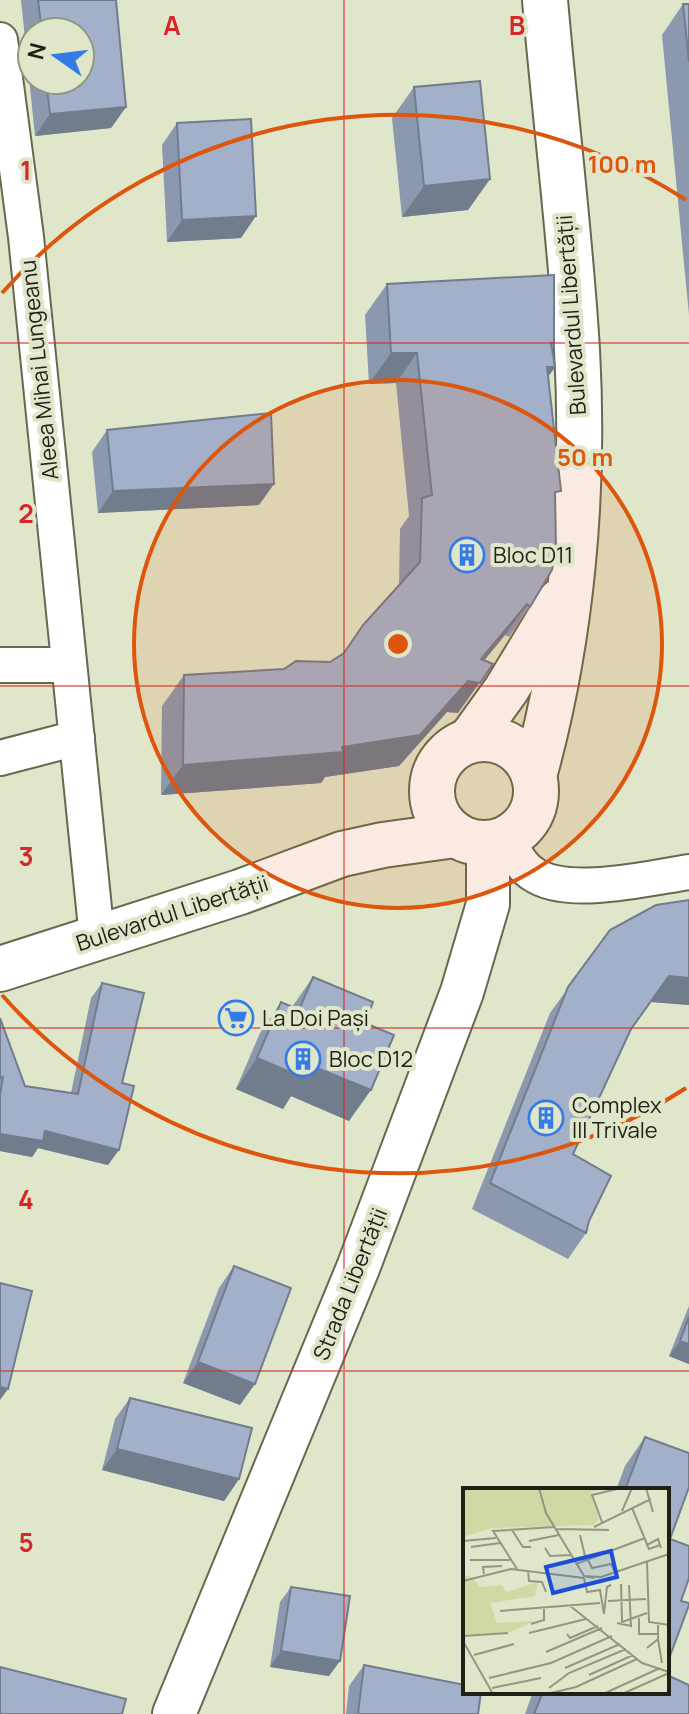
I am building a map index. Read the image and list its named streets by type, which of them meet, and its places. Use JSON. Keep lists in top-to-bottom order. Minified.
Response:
{"streets":{"main road":["Bulevardul Libertății"],"street":["Aleea Mihai Lungeanu","Strada Libertății"]},"crossings":[["Bulevardul Libertății","Aleea Mihai Lungeanu"],["Bulevardul Libertății","Strada Libertății"]],"places":{"building":["Bloc D11","Bloc D12","Complex III Trivale"],"supermarket":["La Doi Pași"]},"north":"left","grid":{"columns":["A","B"],"rows":["1","2","3","4","5"]},"rings":["100 m","50 m"]}
